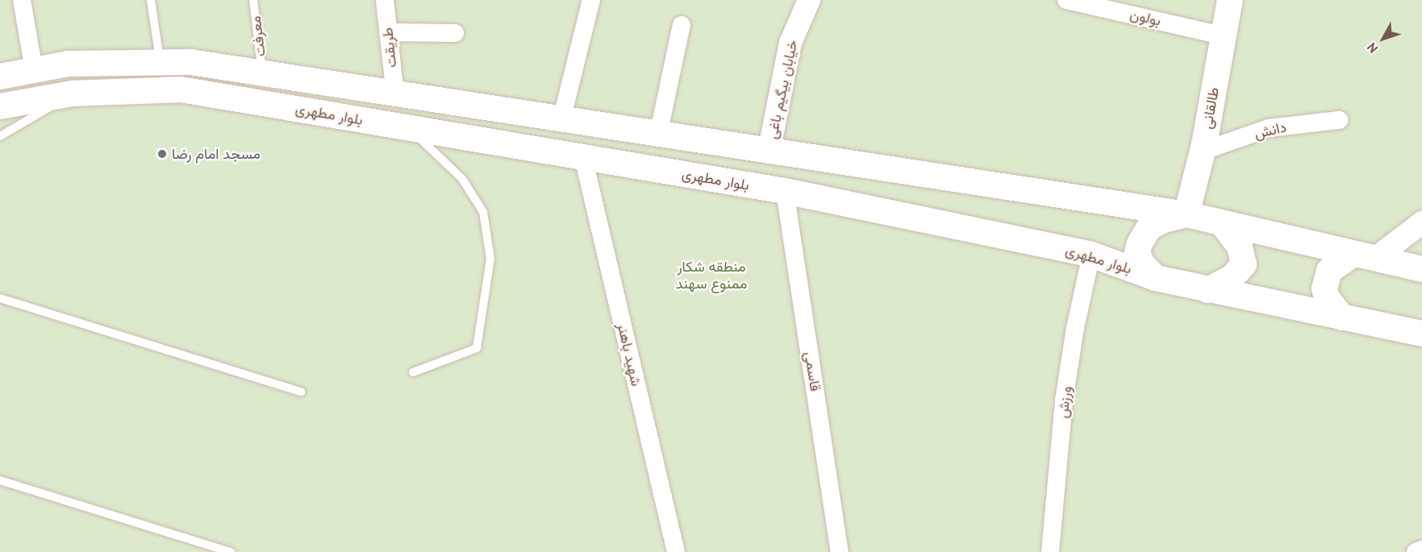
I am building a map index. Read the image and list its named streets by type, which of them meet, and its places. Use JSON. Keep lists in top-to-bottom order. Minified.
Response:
{"streets":{"main road":["طالقانی","بلوار مطهری"],"street":["بولون","طریقت","خیابان بیگیم باغی","دانش","شهید باهنر","قاسمی","ورزش"],"lane":["معرفت"]},"crossings":[["بولون","طالقانی"],["معرفت","بلوار مطهری"],["طریقت","بلوار مطهری"],["خیابان بیگیم باغی","بلوار مطهری"],["طالقانی","بلوار مطهری"],["طالقانی","دانش"],["بلوار مطهری","شهید باهنر"],["بلوار مطهری","قاسمی"],["بلوار مطهری","ورزش"]],"parks":["منطقه شکار ممنوع سهند"],"places":["مسجد امام رضا"],"north":"bottom left"}
